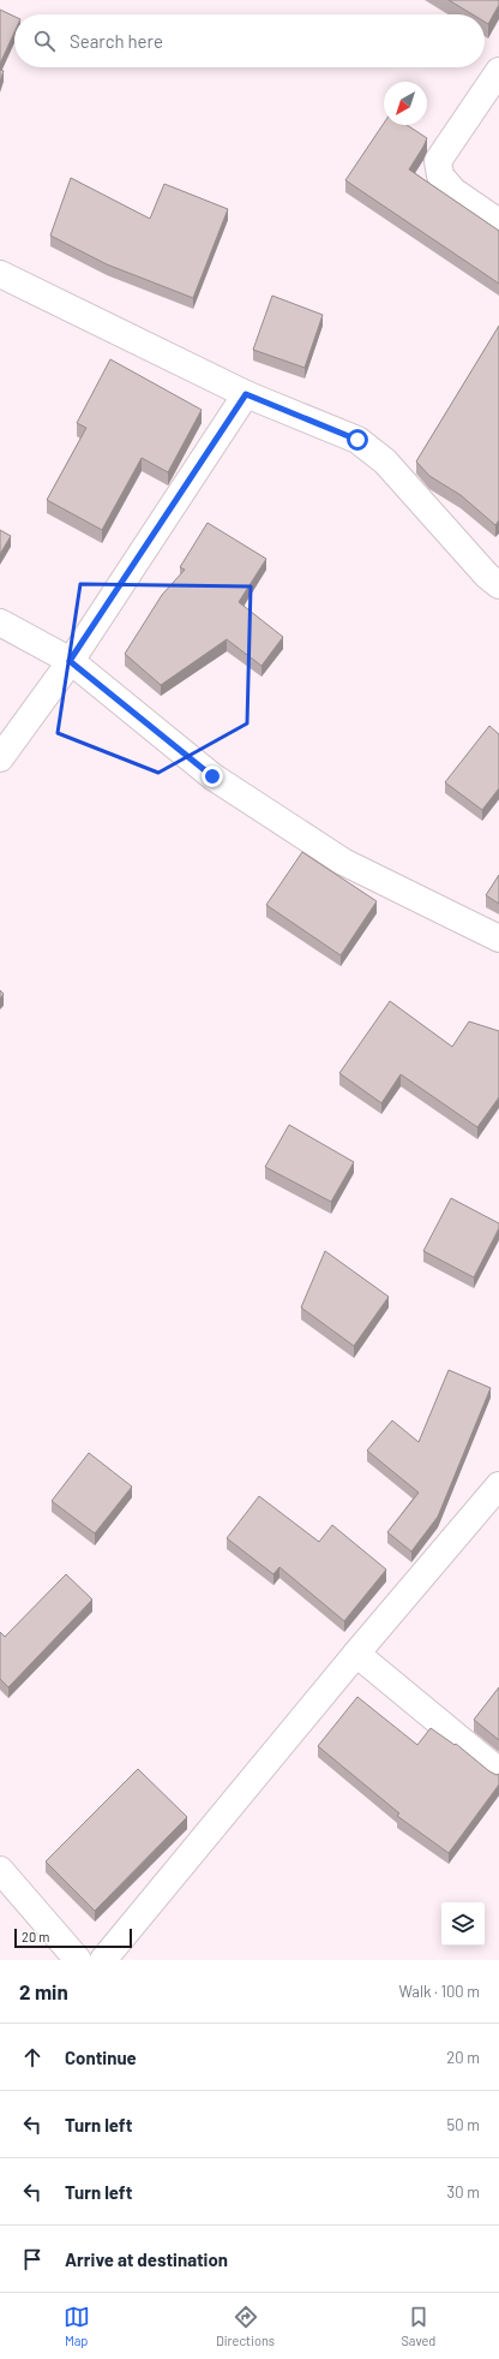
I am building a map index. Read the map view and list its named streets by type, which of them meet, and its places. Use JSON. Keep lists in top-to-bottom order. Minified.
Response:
{"scale_bar":"20 m","north":"bottom left","page":{"search":"Search here","scale":"20 m","heading":["2 min","Walk · 100 m"],"list":[["Continue","20 m"],["Turn left","50 m"],["Turn left","30 m"],"Arrive at destination"],"nav":["Map","Directions","Saved"]}}
